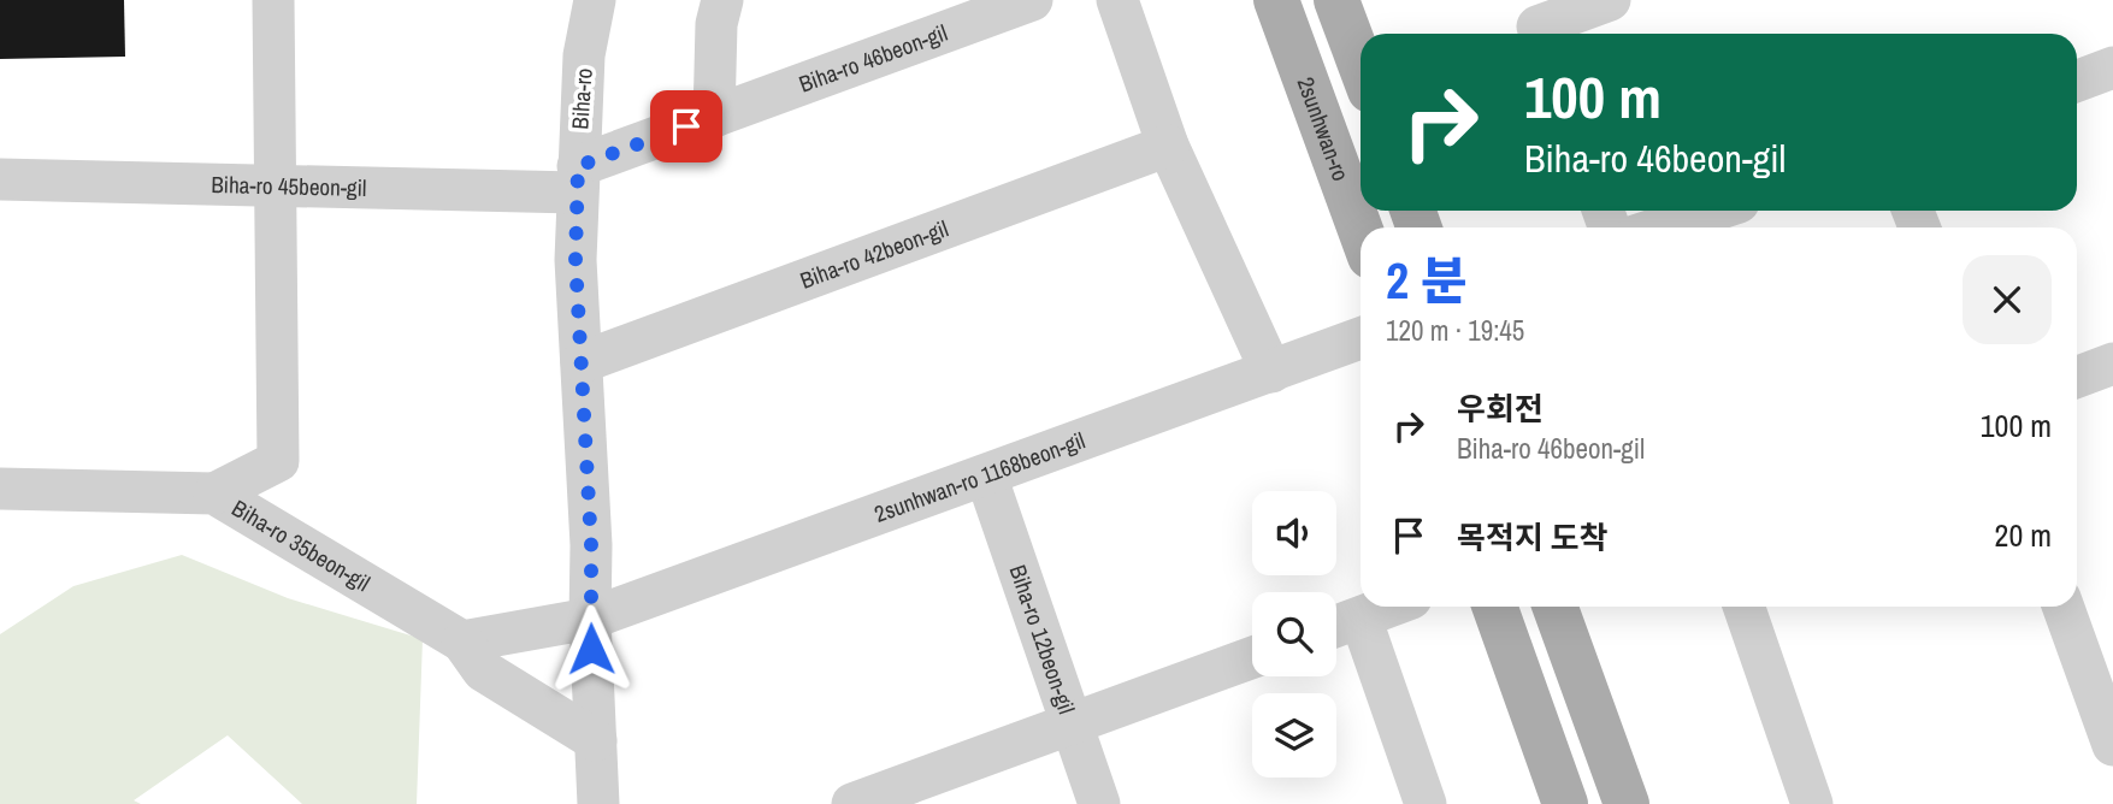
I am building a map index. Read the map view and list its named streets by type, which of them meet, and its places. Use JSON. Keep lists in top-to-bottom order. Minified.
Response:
{"streets":{"main road":["2sunhwan-ro"],"street":["Biha-ro 46beon-gil","Biha-ro","Biha-ro 45beon-gil","Biha-ro 42beon-gil","2sunhwan-ro 1168beon-gil","Biha-ro 35beon-gil","Biha-ro 12beon-gil"]},"crossings":[["Biha-ro 46beon-gil","Biha-ro"],["Biha-ro 46beon-gil","Biha-ro 45beon-gil"],["Biha-ro","Biha-ro 45beon-gil"],["Biha-ro","Biha-ro 42beon-gil"],["Biha-ro","2sunhwan-ro 1168beon-gil"],["2sunhwan-ro 1168beon-gil","Biha-ro 12beon-gil"]],"page":{"turn":["100 m","Biha-ro 46beon-gil"],"heading":["2 분","120 m · 19:45"],"list":[{"name":"우회전","note":"Biha-ro 46beon-gil","value":"100 m"},{"name":"목적지 도착","value":"20 m"}]}}
